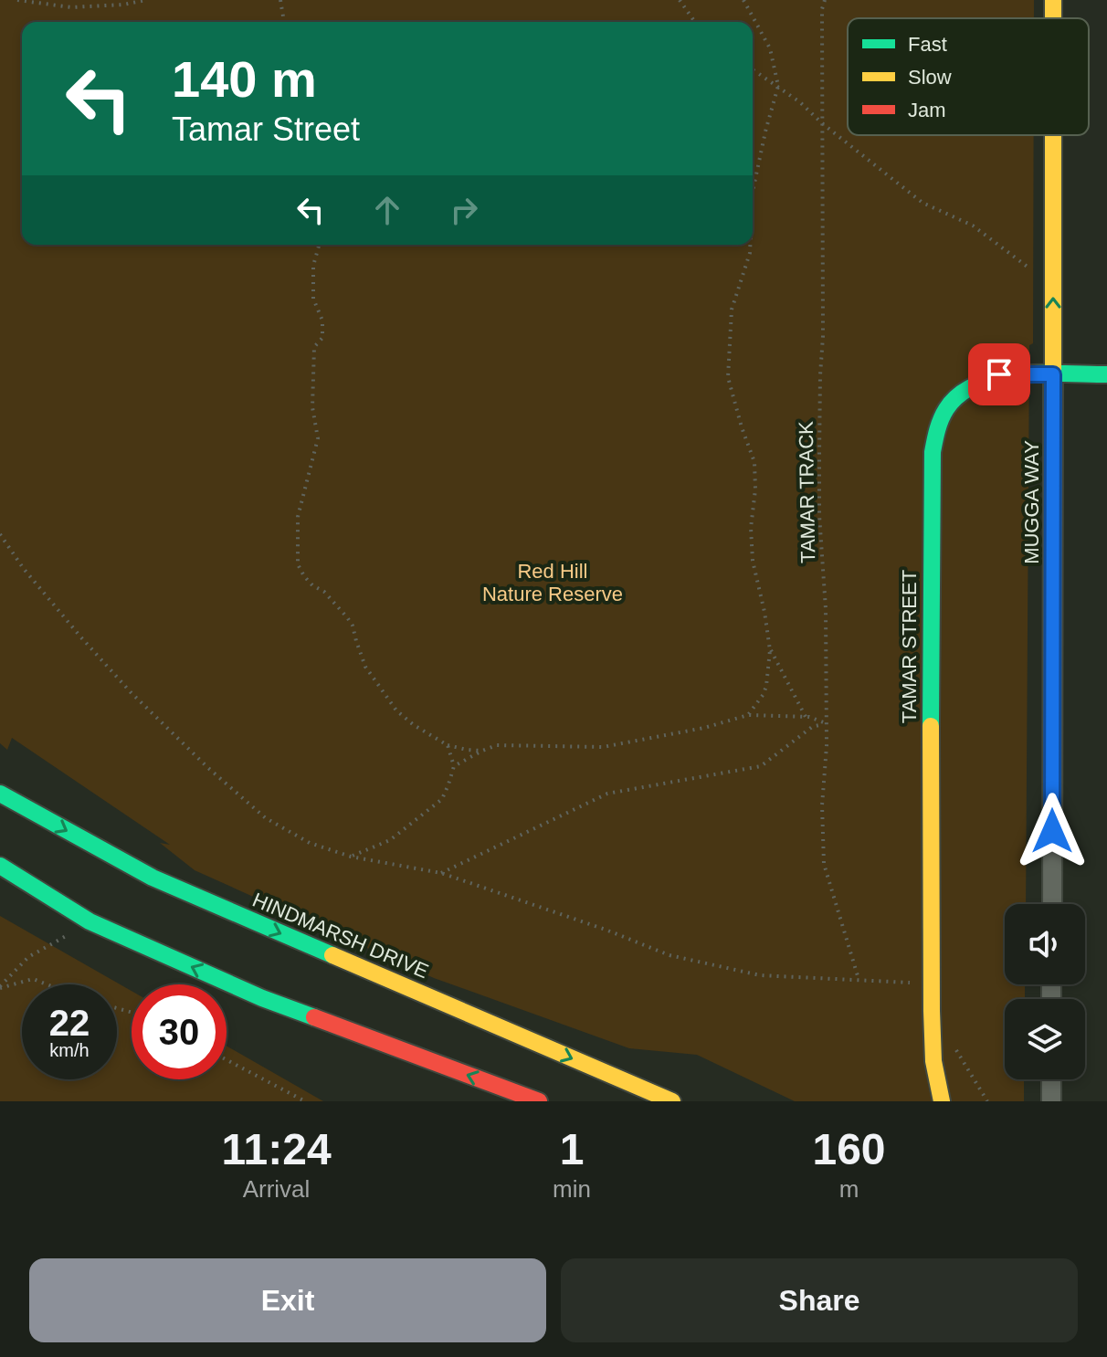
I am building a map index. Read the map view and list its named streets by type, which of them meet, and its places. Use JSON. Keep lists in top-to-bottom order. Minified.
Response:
{"streets":{"main road":["MUGGA WAY","TAMAR STREET","HINDMARSH DRIVE"],"path":["TAMAR TRACK"]},"crossings":[["MUGGA WAY","TAMAR STREET"]],"parks":["Red Hill Nature Reserve"],"legend":["Fast","Slow","Jam"],"page":{"turn":["140 m","Tamar Street"],"speed":"22 km/h","limit":"30","eta":["11:24","Arrival","1","min","160","m"],"buttons":["Exit","Share"]}}
